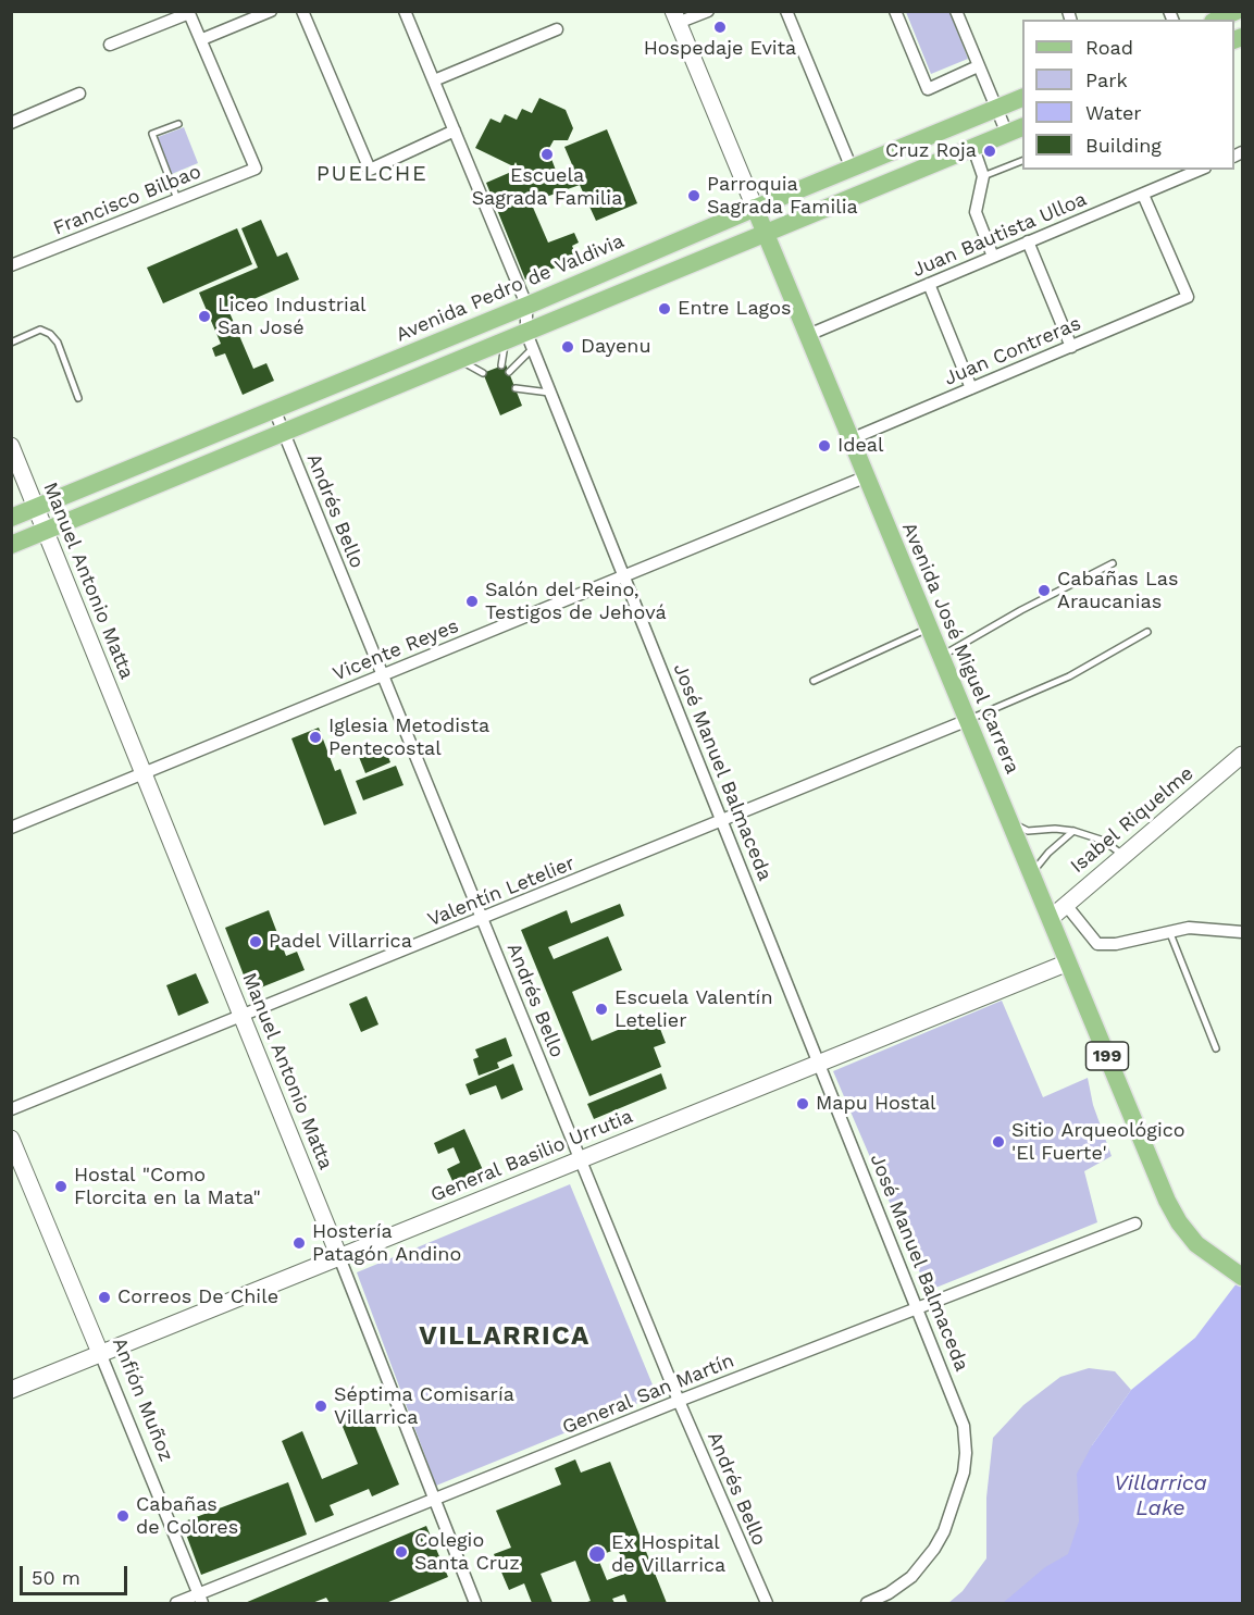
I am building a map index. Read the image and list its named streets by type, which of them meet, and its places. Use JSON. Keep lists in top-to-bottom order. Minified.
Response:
{"streets":{"main road":["Avenida Pedro de Valdivia","Manuel Antonio Matta","Avenida José Miguel Carrera","Isabel Riquelme","199","General Basilio Urrutia","Anfión Muñoz"],"street":["Francisco Bilbao","Juan Bautista Ulloa","Juan Contreras","Andrés Bello","Vicente Reyes","José Manuel Balmaceda","Valentín Letelier","General San Martín"]},"crossings":[["Juan Bautista Ulloa","Juan Contreras"],["Juan Bautista Ulloa","Avenida José Miguel Carrera"],["Avenida Pedro de Valdivia","Andrés Bello"],["Avenida Pedro de Valdivia","Manuel Antonio Matta"],["Avenida Pedro de Valdivia","Avenida José Miguel Carrera"],["Avenida Pedro de Valdivia","José Manuel Balmaceda"],["Juan Contreras","Avenida José Miguel Carrera"],["Andrés Bello","Vicente Reyes"],["Andrés Bello","Valentín Letelier"],["Andrés Bello","General Basilio Urrutia"],["Andrés Bello","General San Martín"],["Manuel Antonio Matta","Vicente Reyes"],["Manuel Antonio Matta","Valentín Letelier"],["Manuel Antonio Matta","General Basilio Urrutia"],["Manuel Antonio Matta","General San Martín"],["Avenida José Miguel Carrera","Vicente Reyes"],["Avenida José Miguel Carrera","Isabel Riquelme"],["Avenida José Miguel Carrera","Valentín Letelier"],["Avenida José Miguel Carrera","General Basilio Urrutia"],["Vicente Reyes","José Manuel Balmaceda"],["José Manuel Balmaceda","Valentín Letelier"],["José Manuel Balmaceda","General Basilio Urrutia"],["José Manuel Balmaceda","General San Martín"],["General Basilio Urrutia","Anfión Muñoz"],["General San Martín","Anfión Muñoz"]],"districts":["PUELCHE","VILLARRICA"],"water":["Villarrica Lake"],"places":["Hospedaje Evita","Cruz Roja","Escuela Sagrada Familia","Parroquia Sagrada Familia","Entre Lagos","Liceo Industrial San José","Dayenu","Ideal","Cabañas Las Araucanias","Salón del Reino, Testigos de Jehová","Iglesia Metodista Pentecostal","Padel Villarrica","Escuela Valentín Letelier","Mapu Hostal","Sitio Arqueológico 'El Fuerte'","Hostal \"Como Florcita en la Mata\"","Hostería Patagón Andino","Correos De Chile","Séptima Comisaría Villarrica","Cabañas de Colores","Colegio Santa Cruz","Ex Hospital de Villarrica"],"legend":["Road","Park","Water","Building"],"scale_bar":"50 m"}
